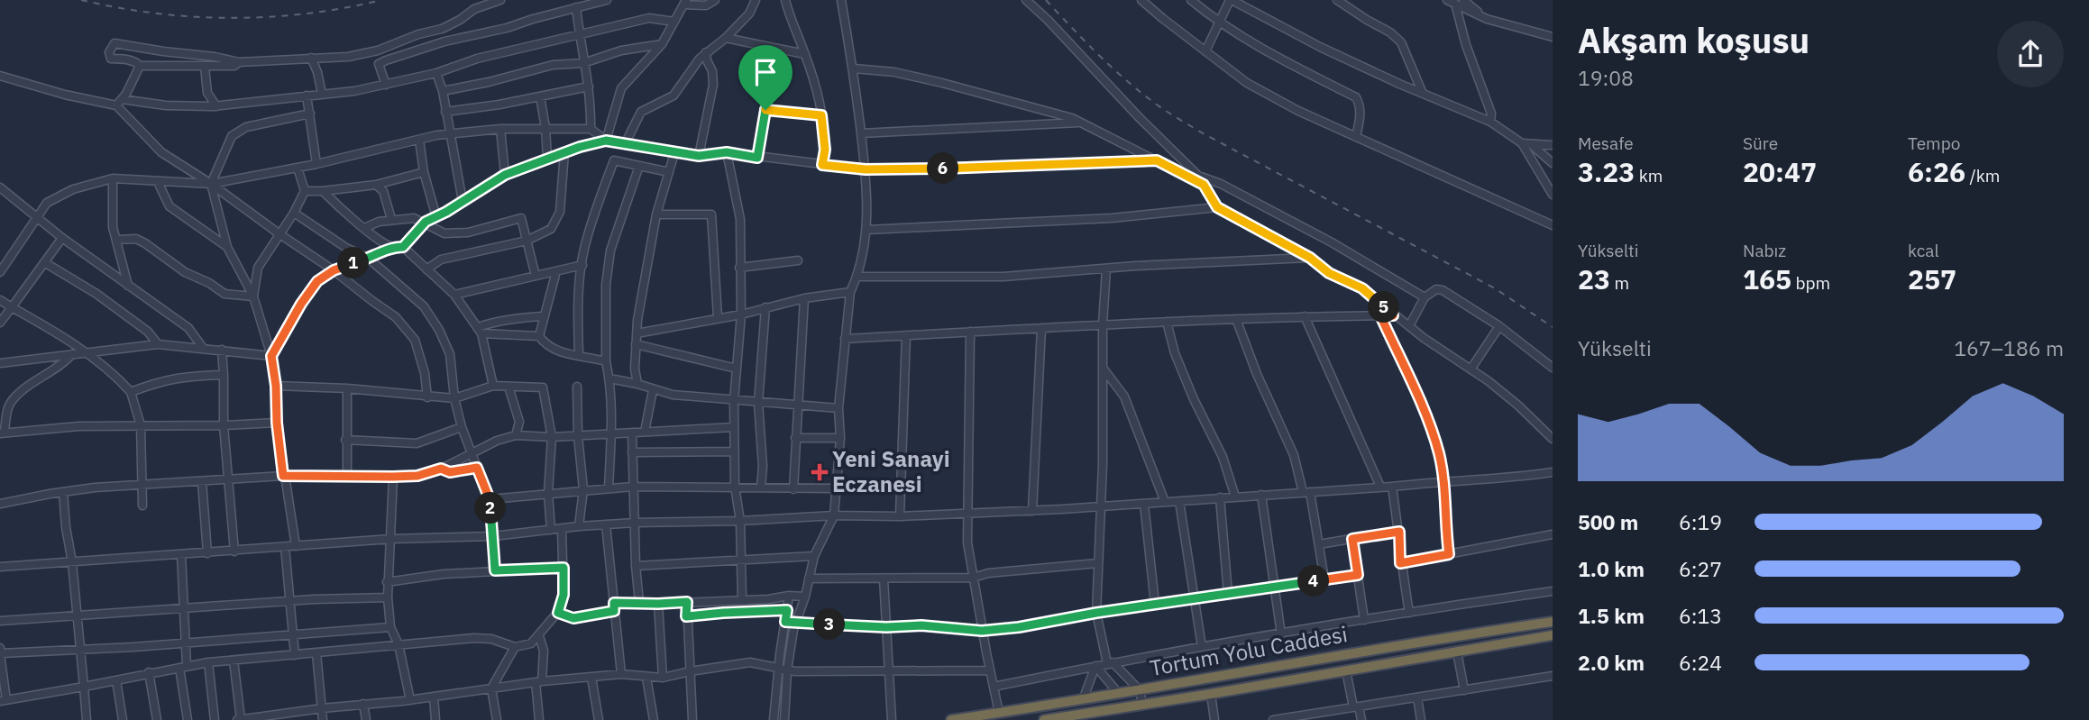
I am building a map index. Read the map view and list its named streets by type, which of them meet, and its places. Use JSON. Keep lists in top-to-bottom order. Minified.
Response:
{"streets":{"highway":["Tortum Yolu Caddesi"]},"places":{"health":["Yeni Sanayi Eczanesi"]},"page":{"heading":["Akşam koşusu","19:08"],"stats":[["Mesafe","3.23 km"],["Süre","20:47"],["Tempo","6:26 /km"],["Yükselti","23 m"],["Nabız","165 bpm"],["kcal","257"]],"pins":["6","1","5","2","4","3"],"chart":["Yükselti","167–186 m"],"list":[{"name":"500 m","note":"6:19"},{"name":"1.0 km","note":"6:27"},{"name":"1.5 km","note":"6:13"},{"name":"2.0 km","note":"6:24"}]}}
